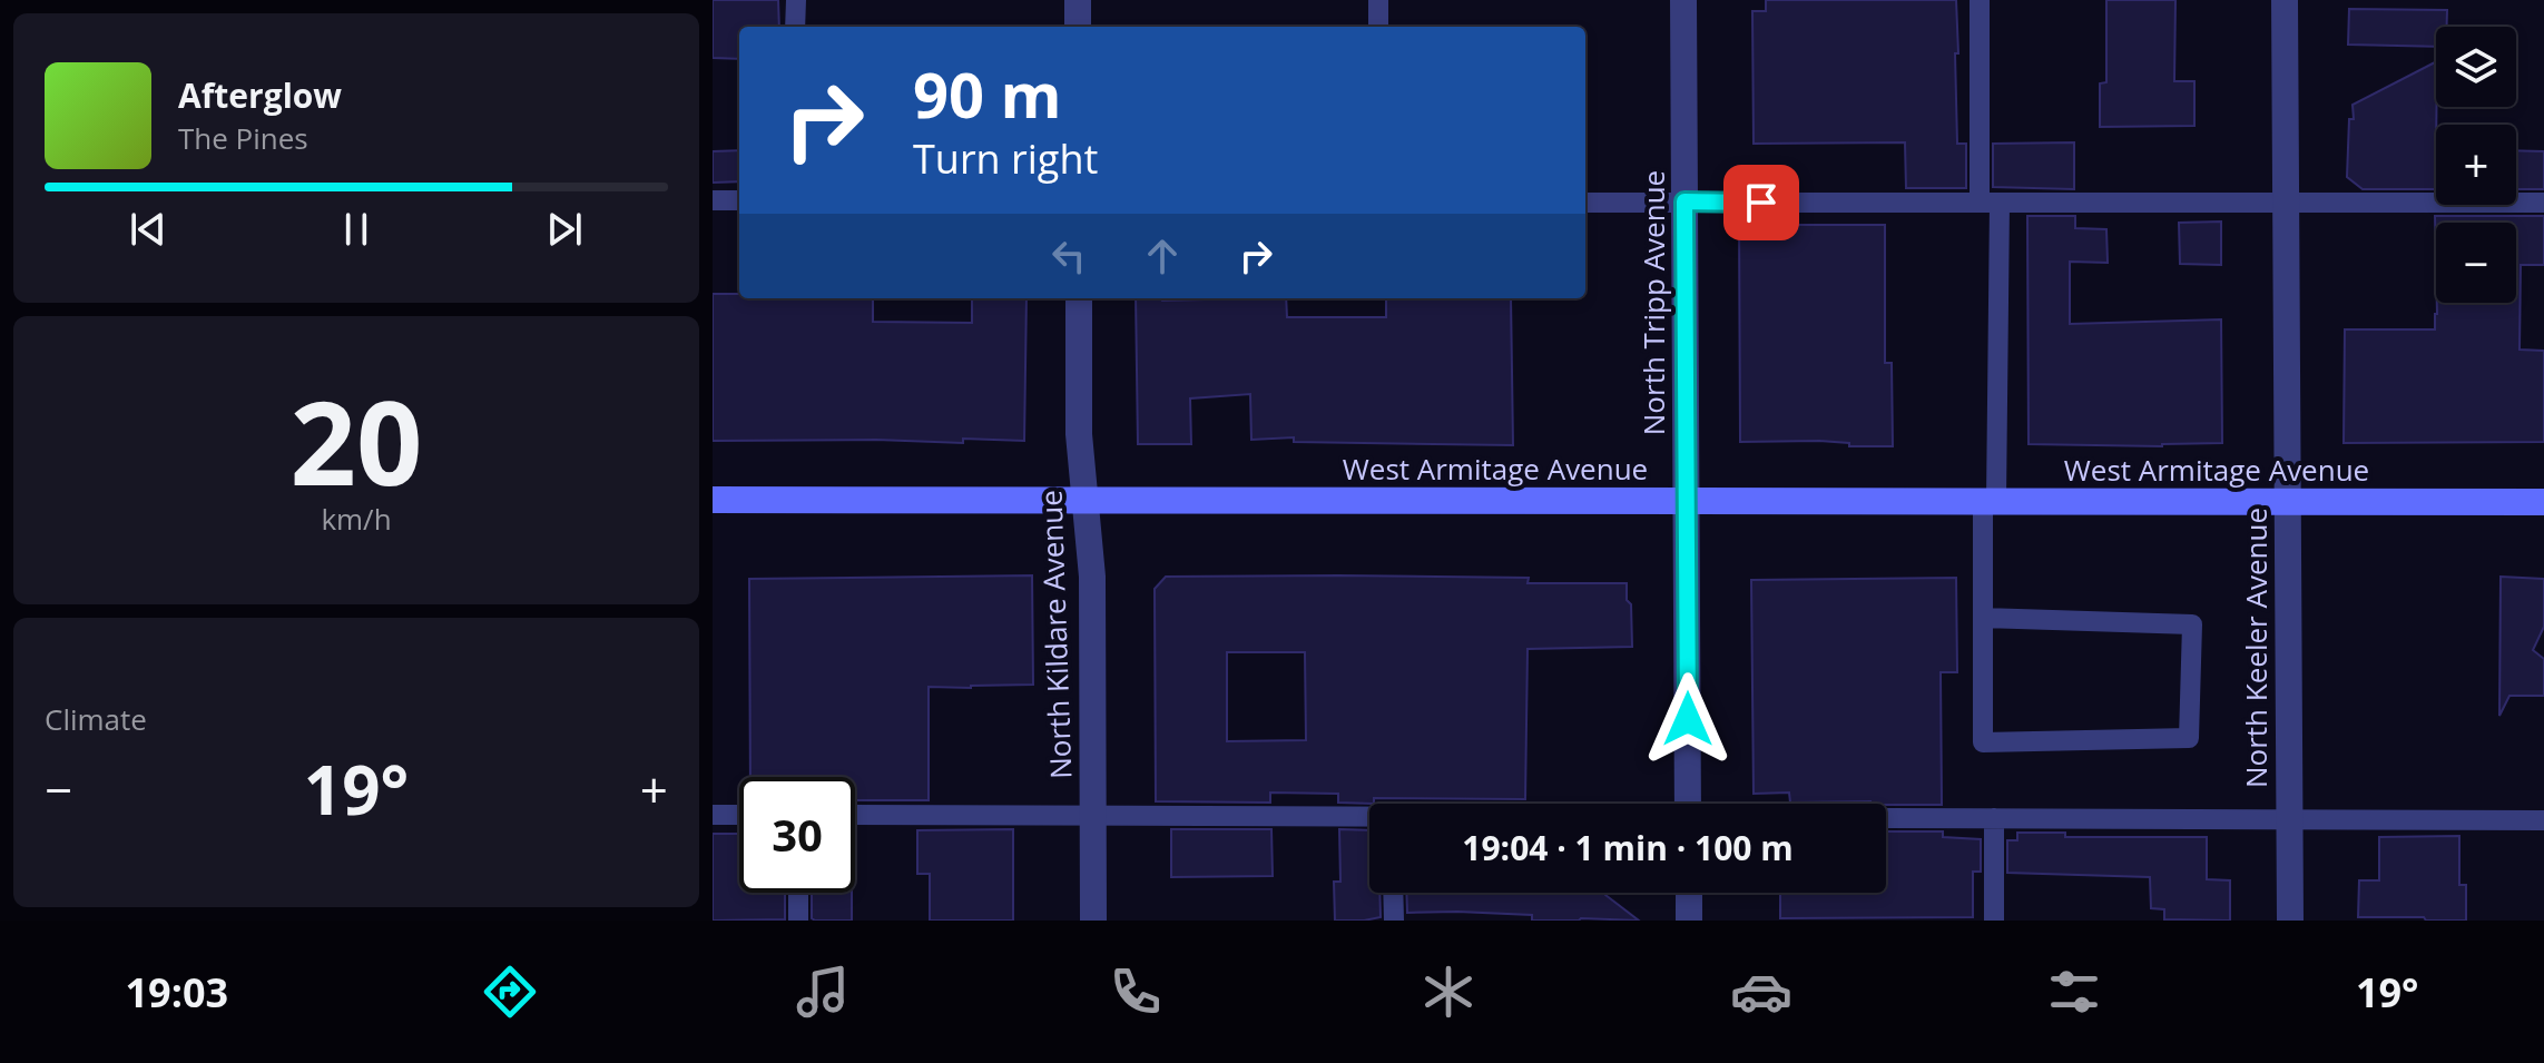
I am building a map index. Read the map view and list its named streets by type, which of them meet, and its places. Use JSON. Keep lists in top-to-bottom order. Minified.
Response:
{"streets":{"main road":["West Armitage Avenue"],"street":["North Tripp Avenue","North Kildare Avenue","North Keeler Avenue"]},"crossings":[["North Tripp Avenue","West Armitage Avenue"],["West Armitage Avenue","North Kildare Avenue"],["West Armitage Avenue","North Keeler Avenue"]],"page":{"map_buttons":["+","−"],"turn":["90 m","Turn right"],"song":["Afterglow","The Pines"],"tile":[["20","km/h"],"Climate"],"heat":["−","19°","+"],"limit":"30","trip":"19:04 · 1 min · 100 m","tabs":["19:03","19°"]}}
